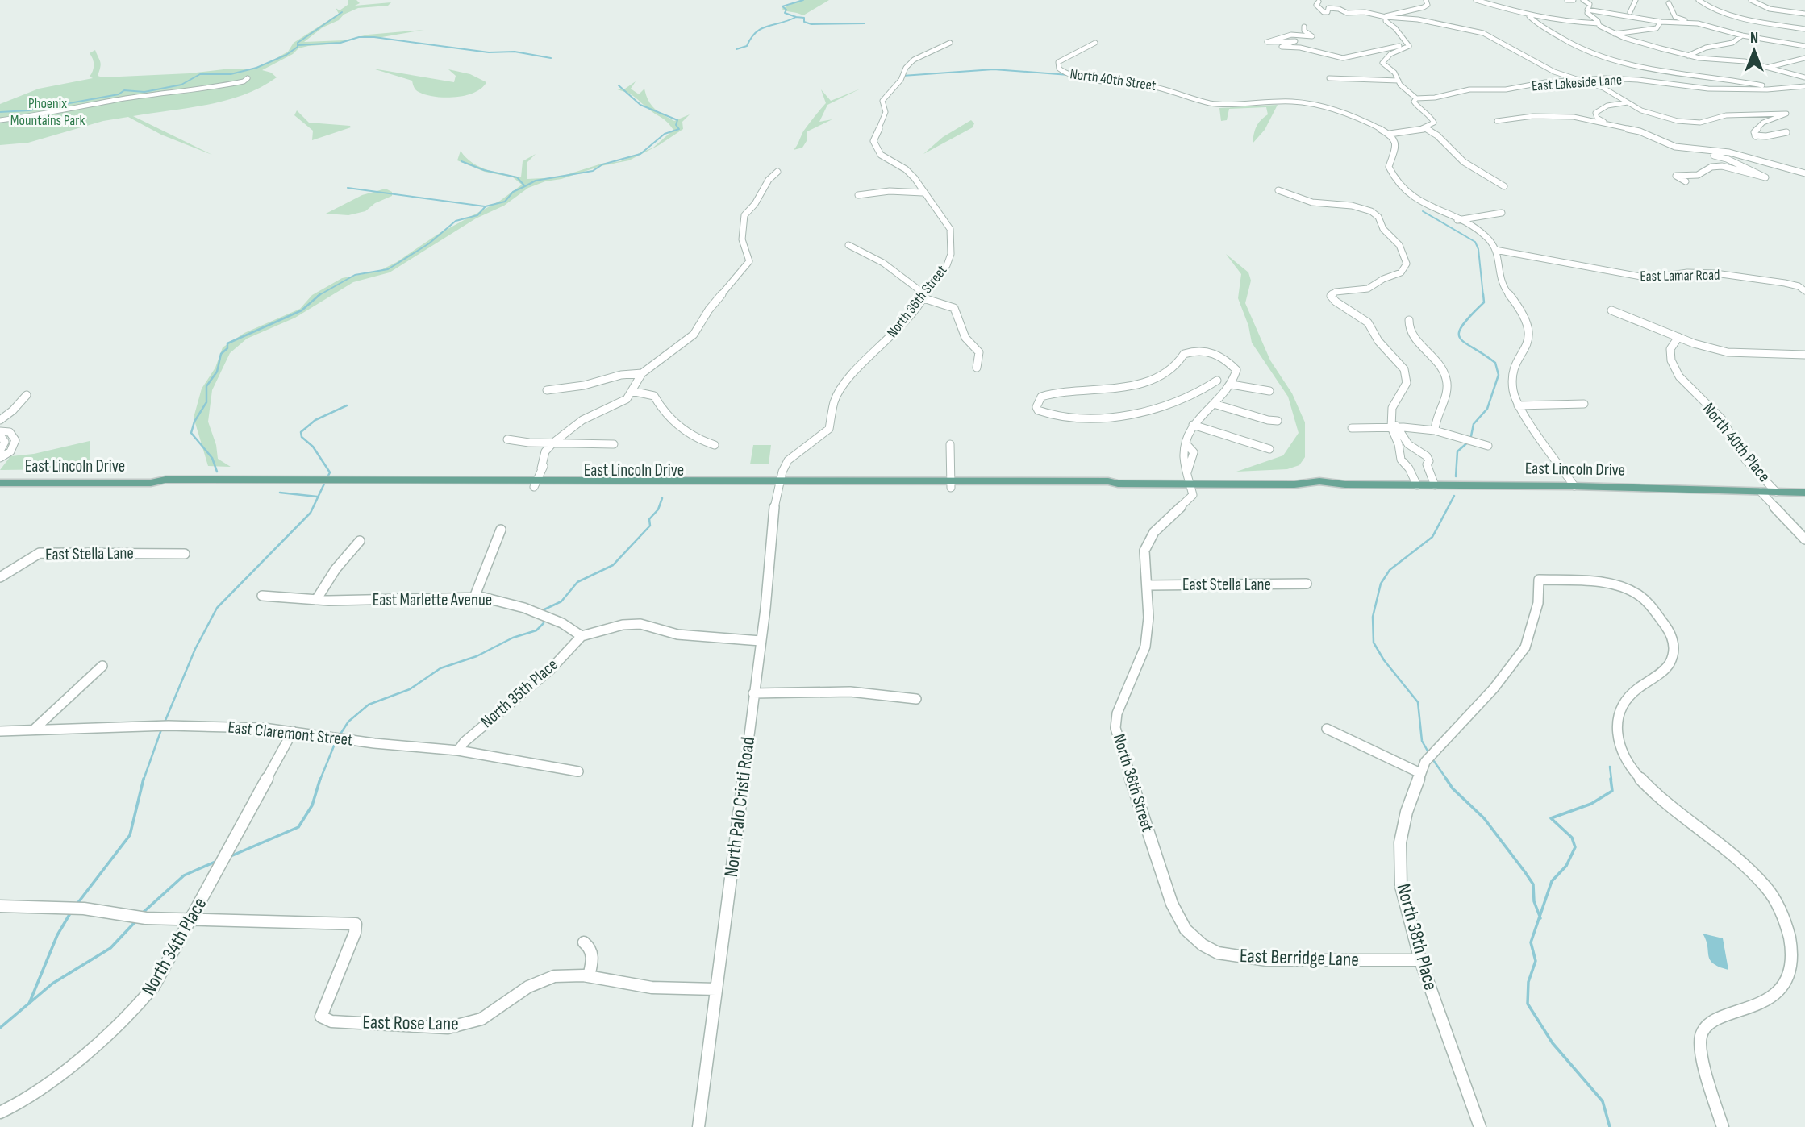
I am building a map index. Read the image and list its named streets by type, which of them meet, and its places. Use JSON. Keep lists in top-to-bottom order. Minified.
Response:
{"streets":{"main road":["East Lincoln Drive"],"street":["North 40th Street","East Lakeside Lane","East Lamar Road","North 36th Street","North 40th Place","East Stella Lane","East Marlette Avenue","North 35th Place","East Claremont Street","North 38th Street","North Palo Cristi Road","North 38th Place","North 34th Place","East Berridge Lane","East Rose Lane"]},"crossings":[["North 36th Street","East Lincoln Drive"],["North 36th Street","North Palo Cristi Road"],["North 40th Place","East Lincoln Drive"],["East Lincoln Drive","North 38th Street"],["East Lincoln Drive","North Palo Cristi Road"],["East Stella Lane","North 38th Street"],["East Marlette Avenue","North 35th Place"],["North 35th Place","East Claremont Street"],["East Claremont Street","North 34th Place"],["North 38th Street","East Berridge Lane"],["North Palo Cristi Road","East Rose Lane"],["North 38th Place","East Berridge Lane"],["North 34th Place","East Rose Lane"]],"parks":["Phoenix Mountains Park"],"north":"top"}
